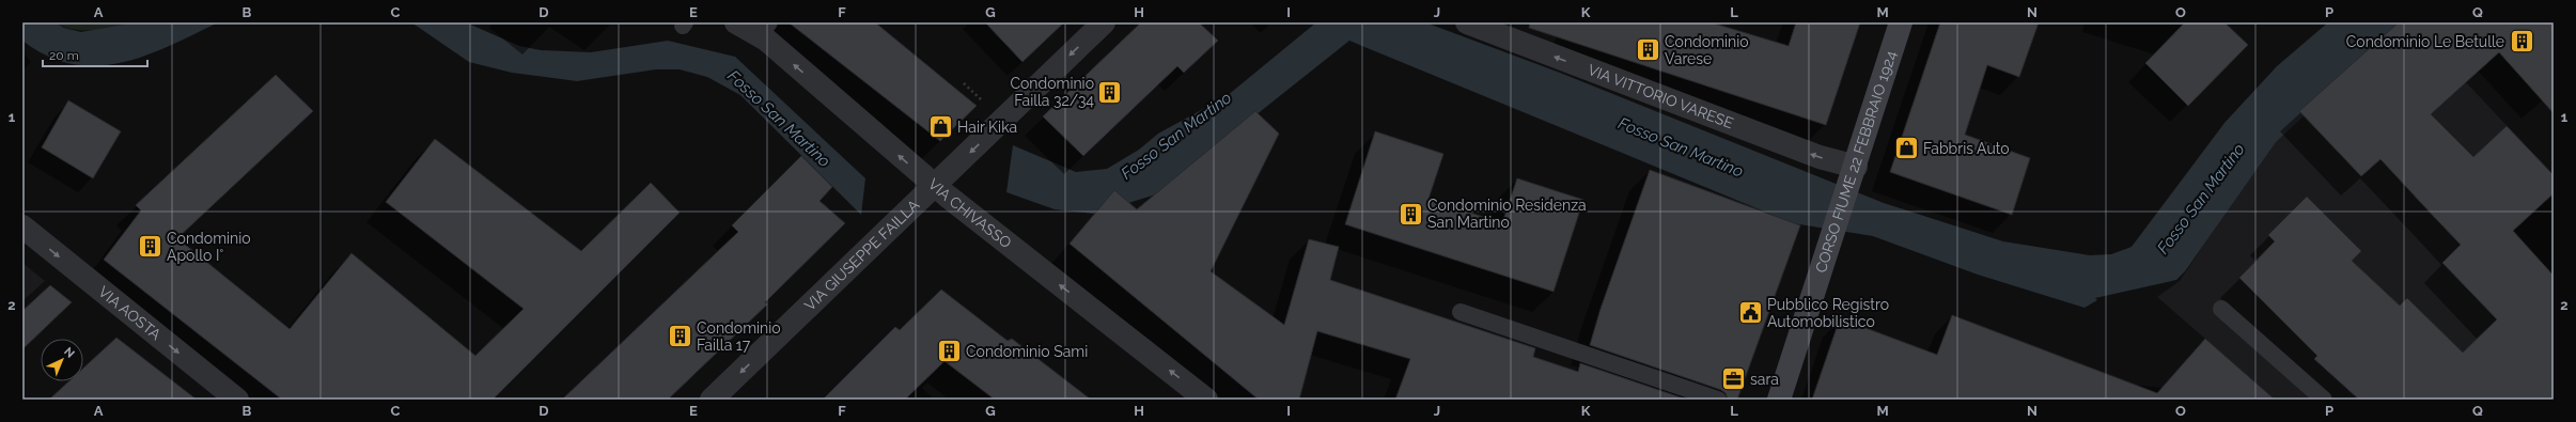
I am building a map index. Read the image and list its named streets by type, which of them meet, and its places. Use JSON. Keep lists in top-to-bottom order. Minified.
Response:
{"streets":{"main road":["CORSO FIUME 22 FEBBRAIO 1924"],"street":["VIA VITTORIO VARESE","VIA CHIVASSO","VIA GIUSEPPE FAILLA","VIA AOSTA"]},"crossings":[["VIA VITTORIO VARESE","CORSO FIUME 22 FEBBRAIO 1924"],["VIA CHIVASSO","VIA GIUSEPPE FAILLA"]],"one_way":["VIA VITTORIO VARESE","VIA CHIVASSO","VIA GIUSEPPE FAILLA","VIA AOSTA"],"water":["Fosso San Martino"],"places":{"building":["Condominio Le Betulle","Condominio Varese","Condominio Failla 32/34","Condominio Residenza San Martino","Condominio Apollo I°","Condominio Failla 17","Condominio Sami"],"shop":["Hair Kika","Fabbris Auto"],"public building":["Pubblico Registro Automobilistico"],"office":["sara"]},"scale_bar":"20 m","north":"top right","grid":{"columns":["A","B","C","D","E","F","G","H","I","J","K","L","M","N","O","P","Q"],"rows":["1","2"]}}
